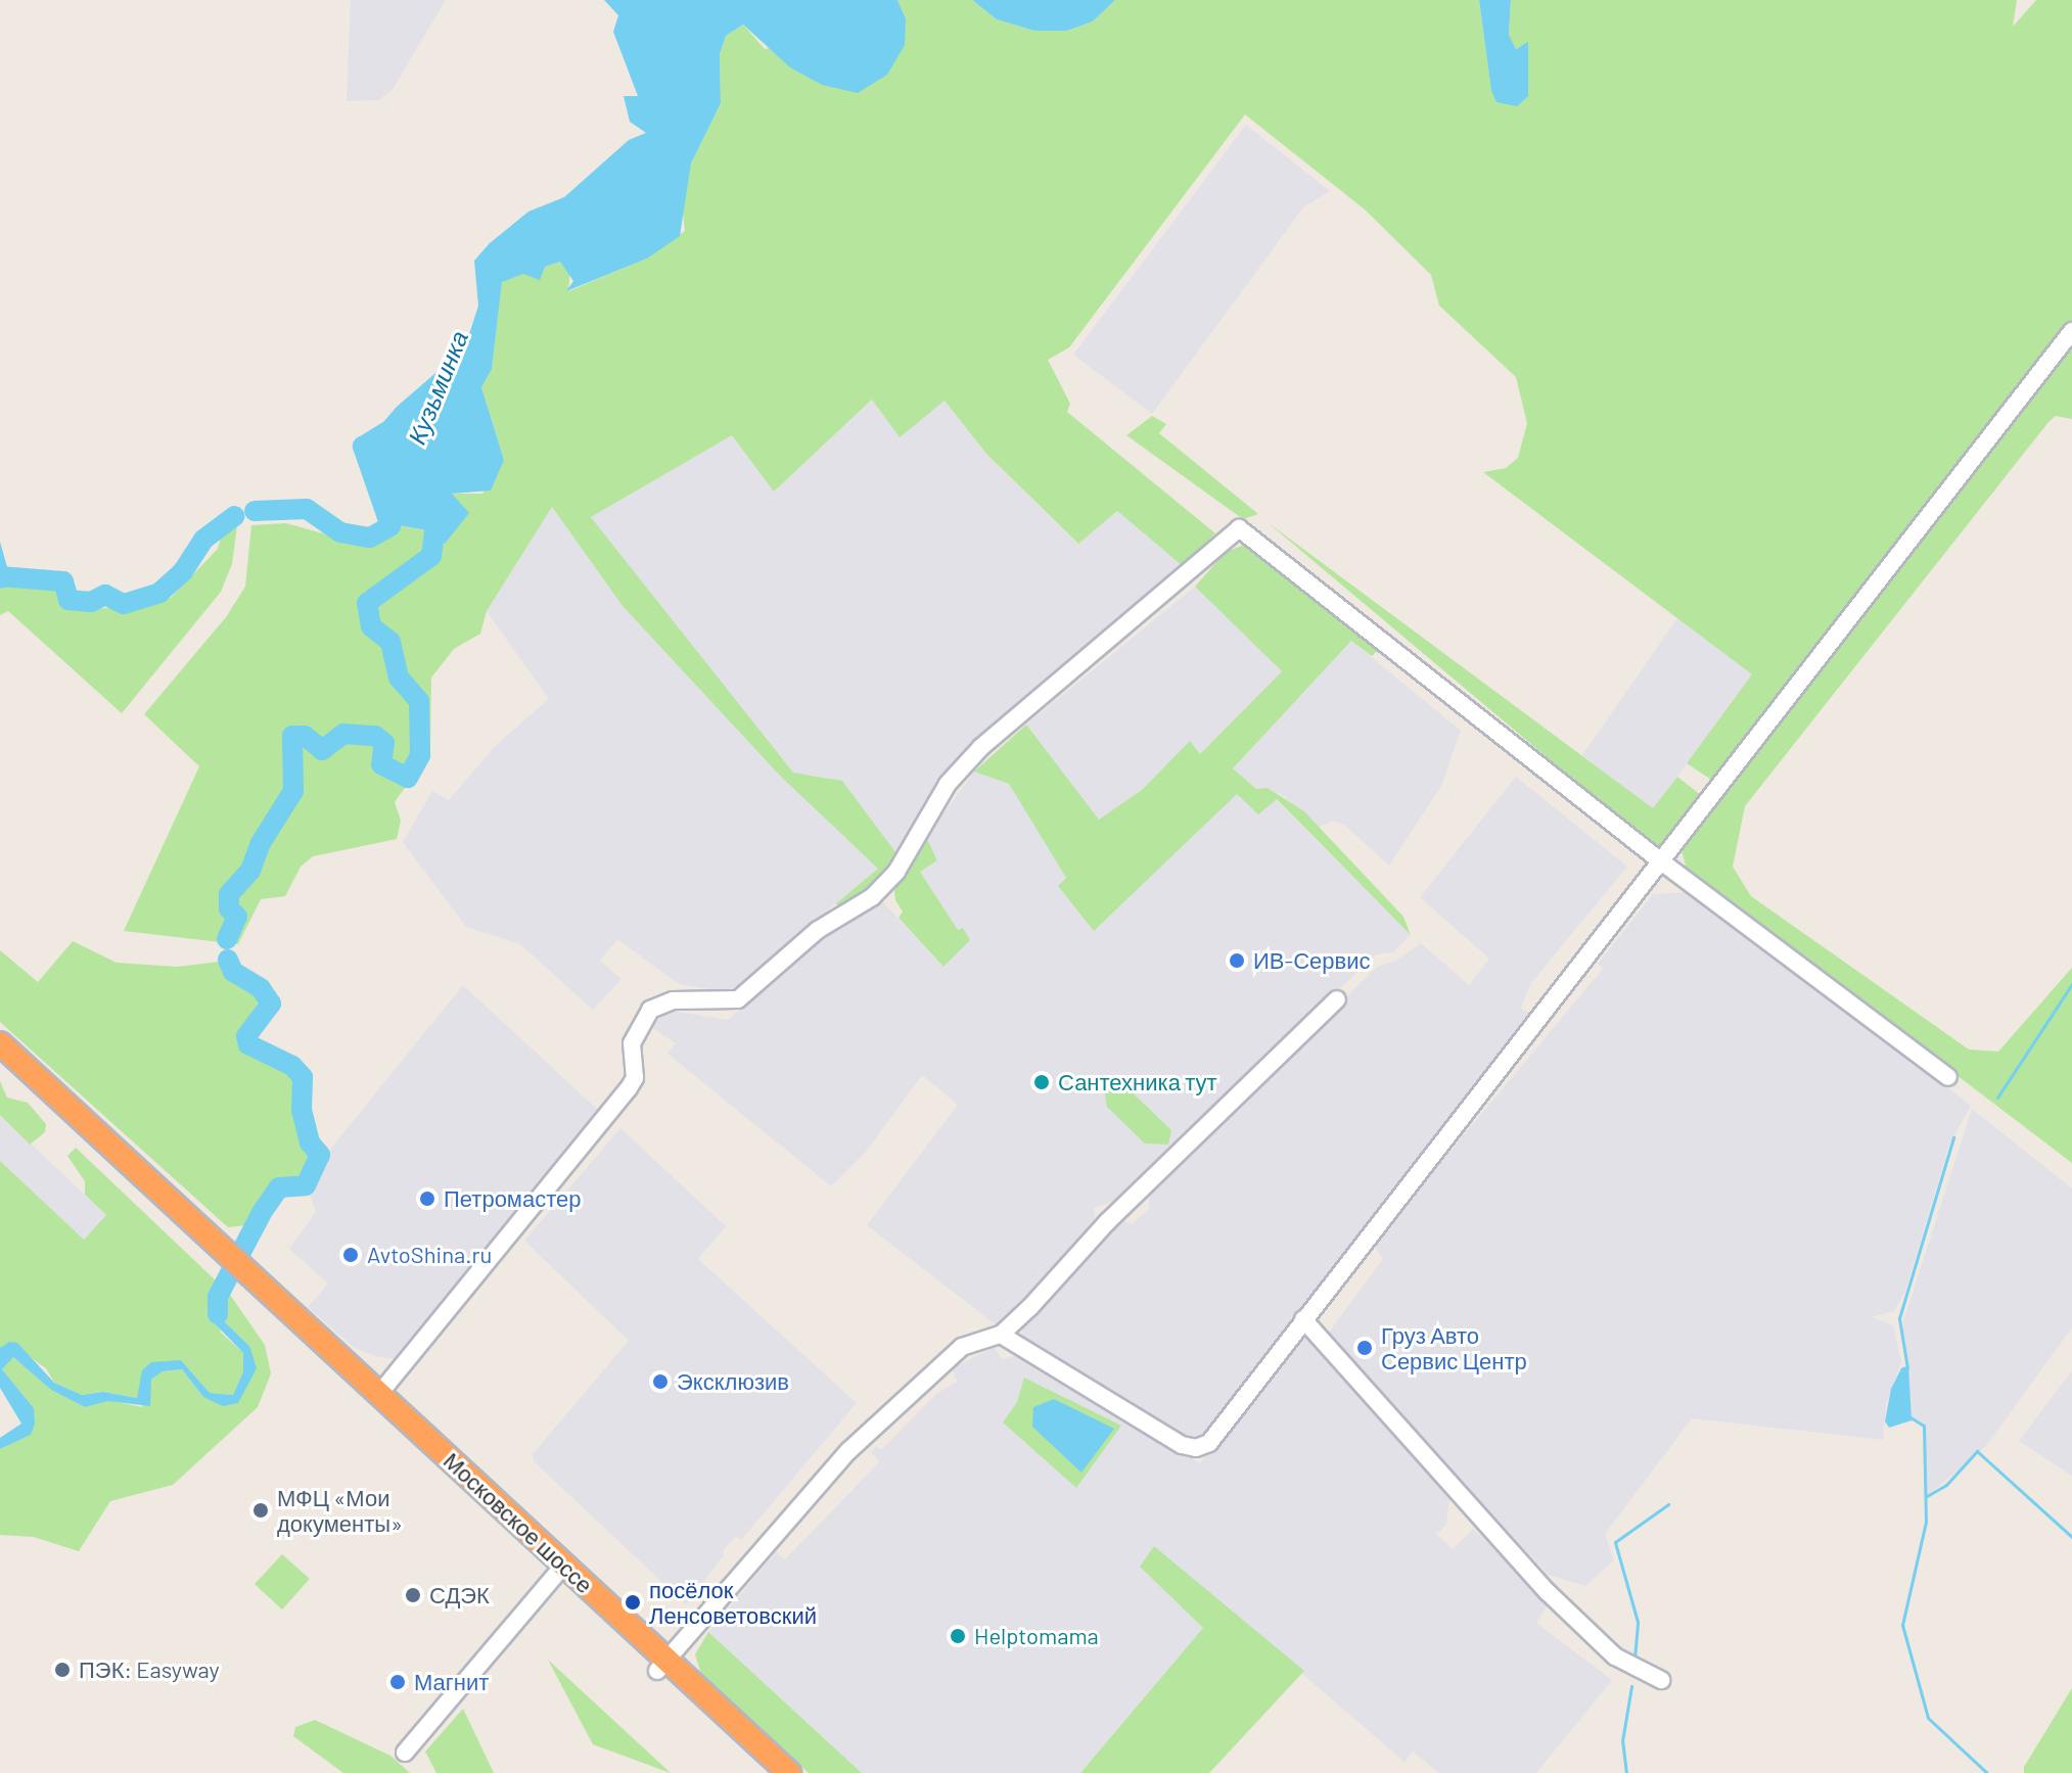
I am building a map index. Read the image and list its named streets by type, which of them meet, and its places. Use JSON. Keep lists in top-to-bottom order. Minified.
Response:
{"streets":{"highway":["Московское шоссе"]},"water":["Кузьминка"],"places":["ИВ-Сервис","Сантехника тут","Петромастер","AvtoShina.ru","Груз Авто Сервис Центр","Эксклюзив","МФЦ «Мои документы»","СДЭК","посёлок Ленсоветовский","Helptomama","ПЭК: Easyway","Магнит"]}
